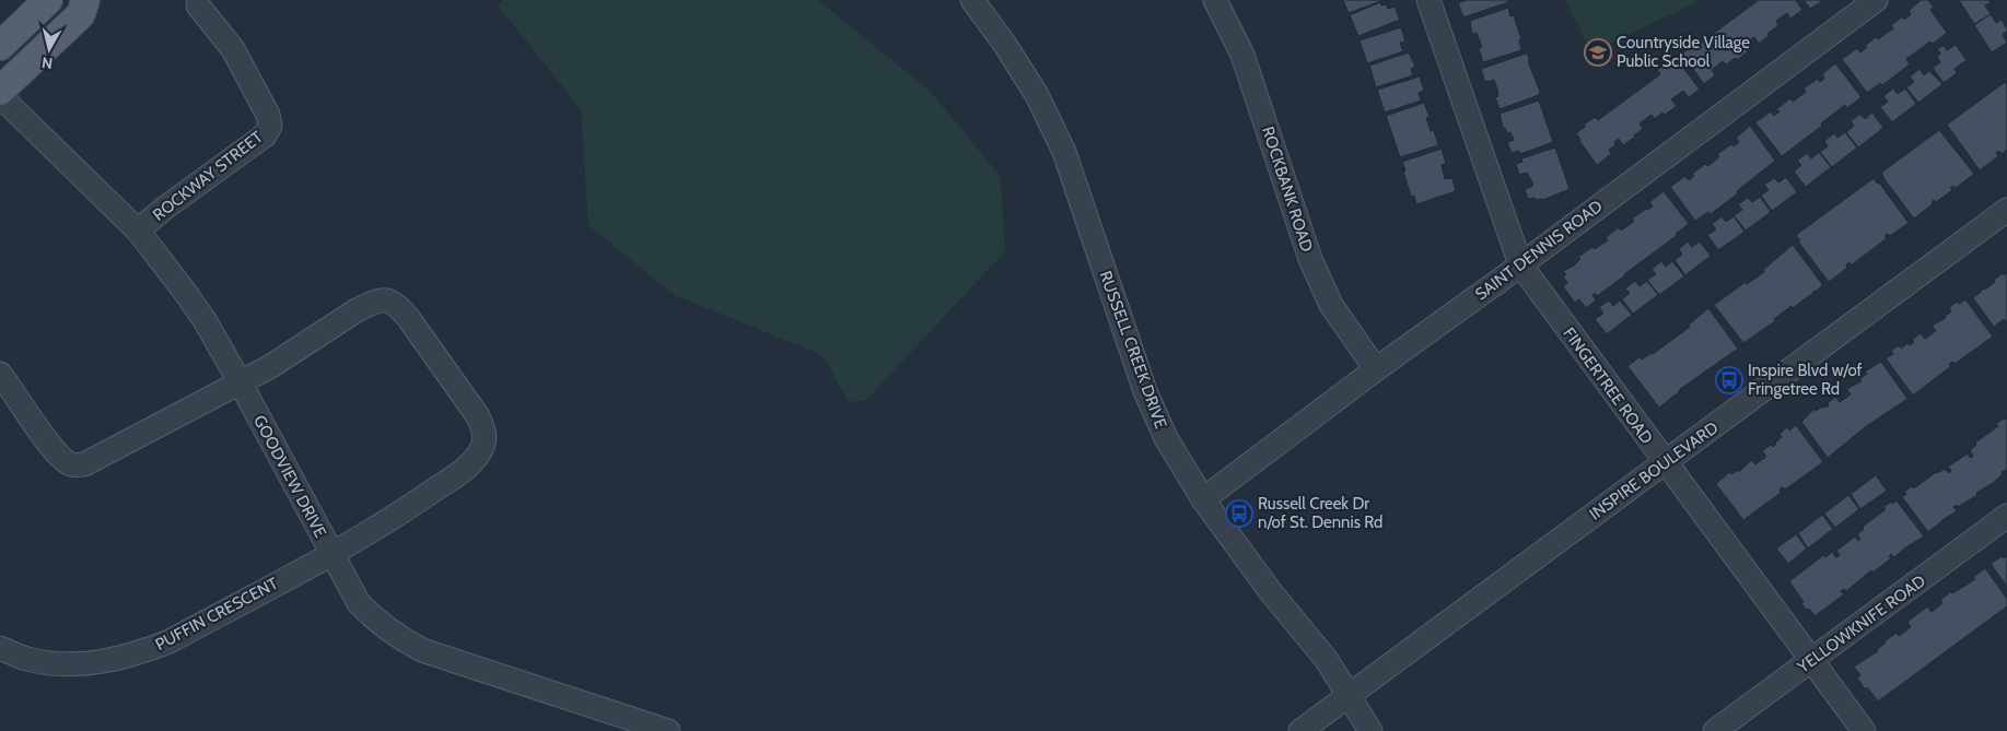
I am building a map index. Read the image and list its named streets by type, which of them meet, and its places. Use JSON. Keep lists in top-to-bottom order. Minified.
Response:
{"streets":{"street":["ROCKWAY STREET","ROCKBANK ROAD","SAINT DENNIS ROAD","RUSSELL CREEK DRIVE","FINGERTREE ROAD","INSPIRE BOULEVARD","GOODVIEW DRIVE","PUFFIN CRESCENT","YELLOWKNIFE ROAD"]},"crossings":[["ROCKWAY STREET","GOODVIEW DRIVE"],["ROCKBANK ROAD","SAINT DENNIS ROAD"],["SAINT DENNIS ROAD","RUSSELL CREEK DRIVE"],["SAINT DENNIS ROAD","FINGERTREE ROAD"],["RUSSELL CREEK DRIVE","INSPIRE BOULEVARD"],["FINGERTREE ROAD","INSPIRE BOULEVARD"],["FINGERTREE ROAD","YELLOWKNIFE ROAD"],["GOODVIEW DRIVE","PUFFIN CRESCENT"]],"places":{"school or university":["Countryside Village Public School"],"bus stop":["Inspire Blvd w/of Fringetree Rd","Russell Creek Dr n/of St. Dennis Rd"]},"north":"bottom"}
